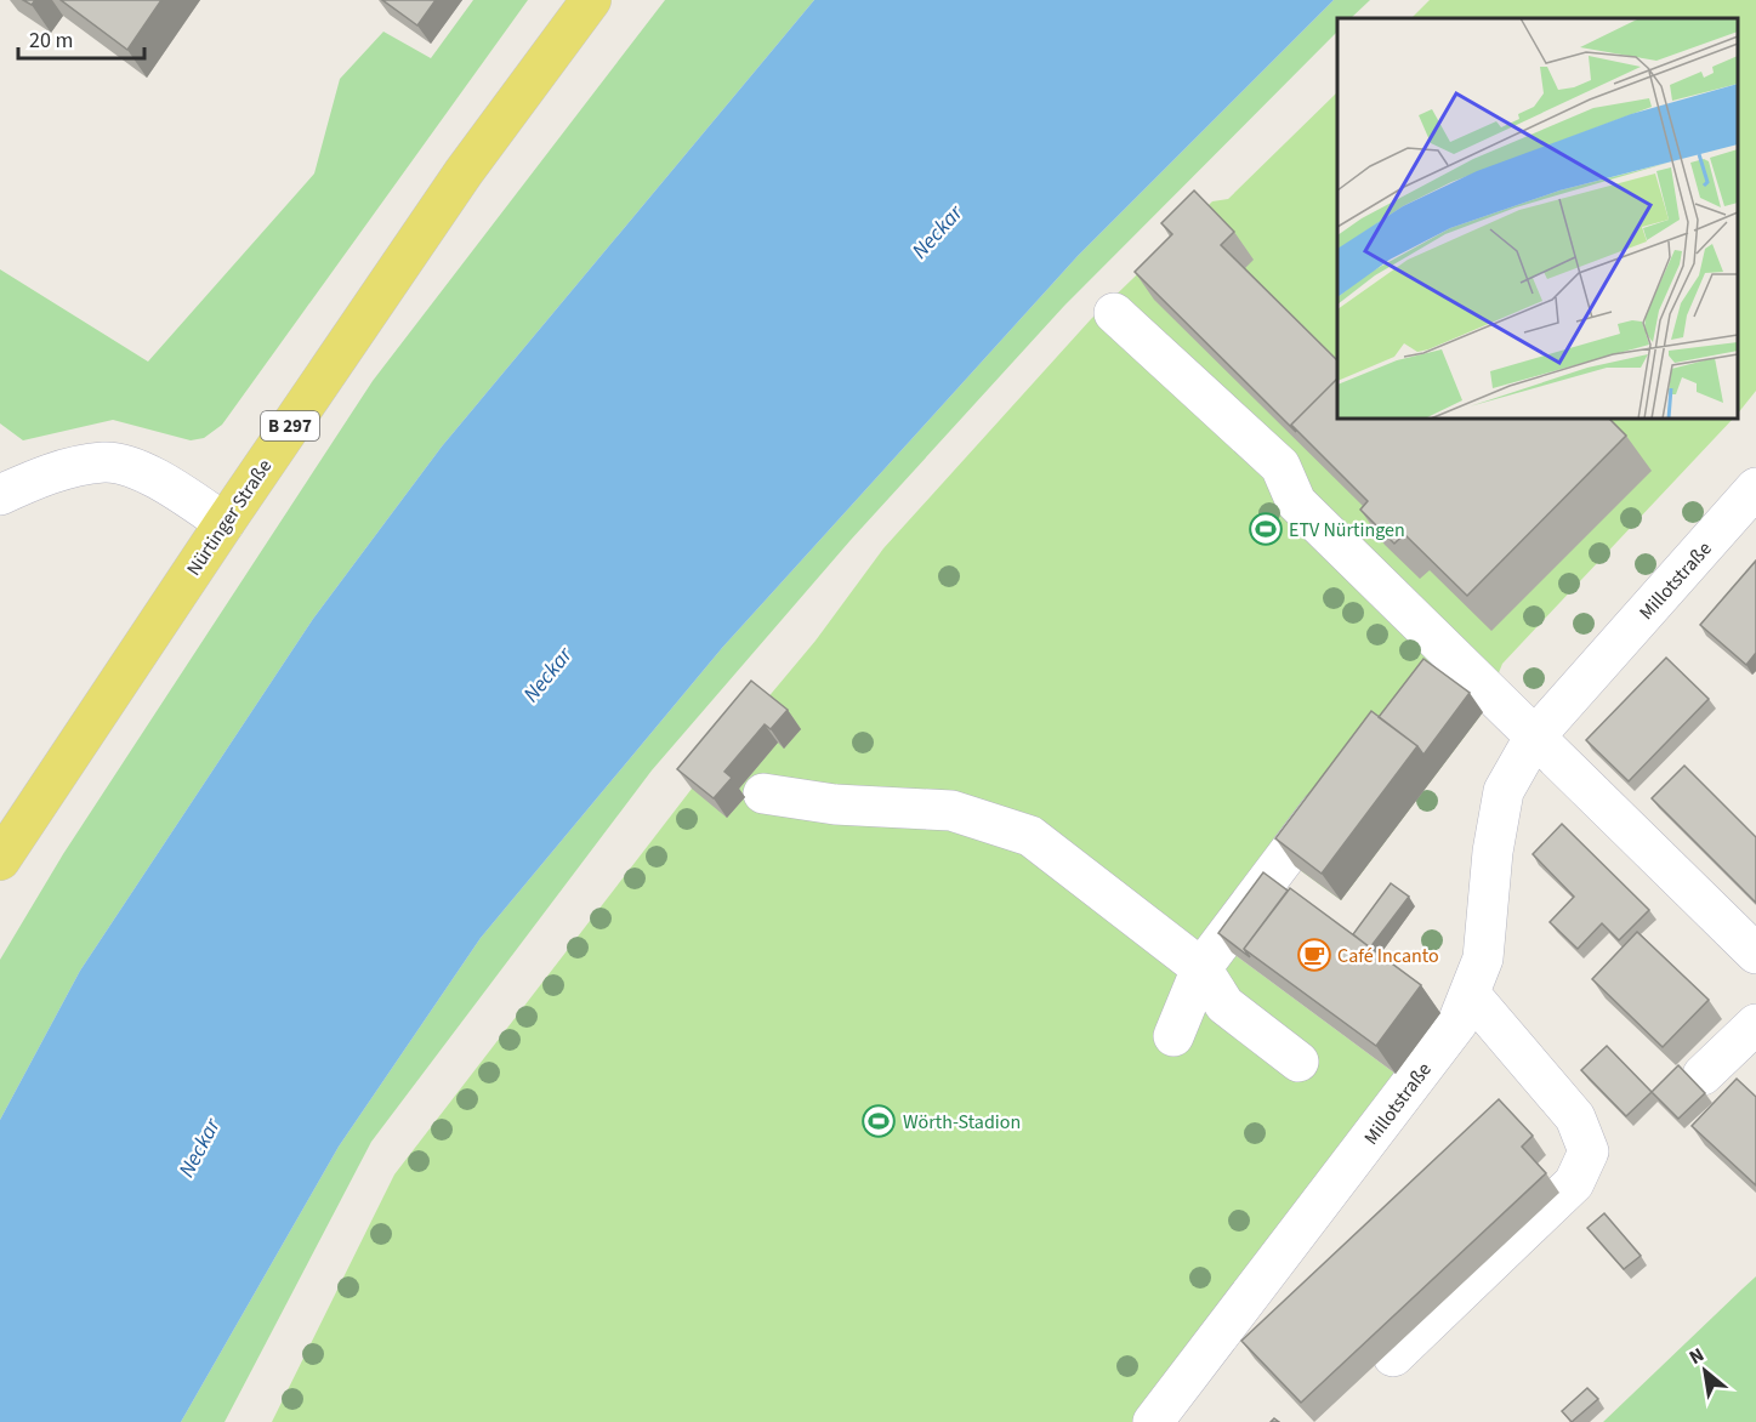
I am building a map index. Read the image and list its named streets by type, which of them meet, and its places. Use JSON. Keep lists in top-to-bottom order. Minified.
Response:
{"streets":{"main road":["B 297","Nürtinger Straße"],"street":["Millotstraße"]},"water":["Neckar"],"places":{"sports":["ETV Nürtingen","Wörth-Stadion"],"cafe":["Café Incanto"]},"scale_bar":"20 m","north":"top left"}
